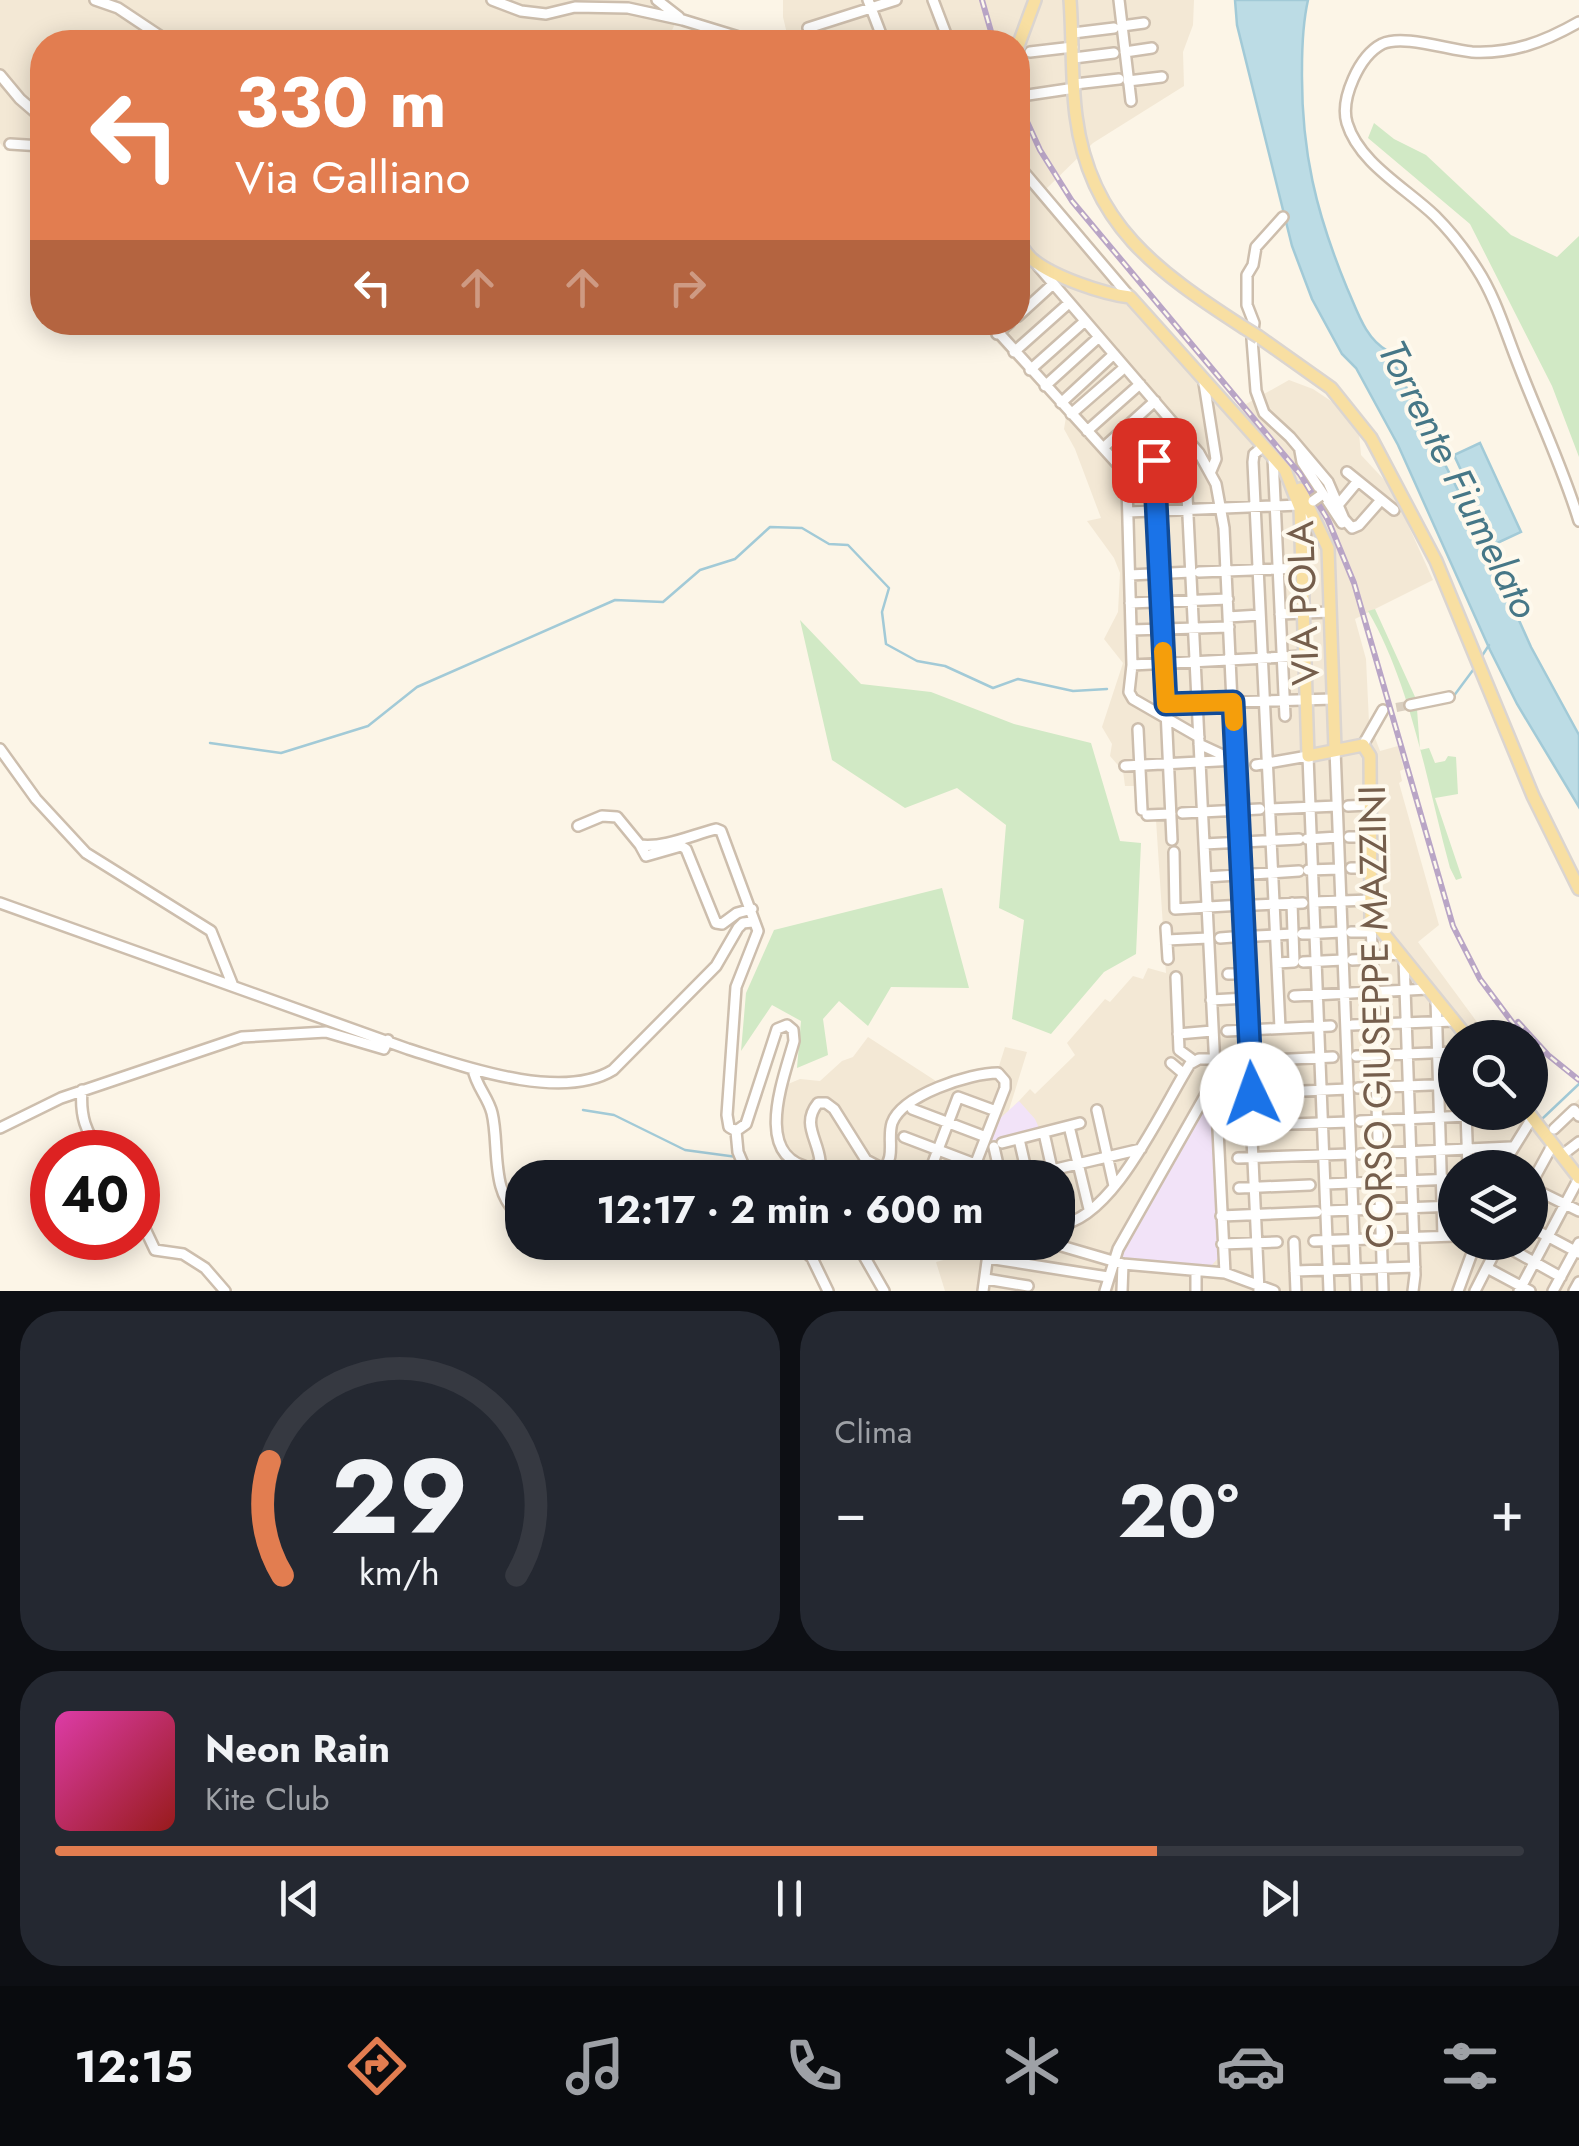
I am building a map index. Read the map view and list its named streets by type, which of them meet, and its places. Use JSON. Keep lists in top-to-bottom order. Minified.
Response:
{"streets":{"main road":["VIA POLA","CORSO GIUSEPPE MAZZINI"]},"water":["Torrente Fiumelato"],"page":{"turn":["330 m","Via Galliano"],"limit":"40","trip":"12:17 · 2 min · 600 m","tile":"Clima","heat":["−","20°","+"],"song":["Neon Rain","Kite Club"],"tabs":"12:15","gauge":["29","km/h"]}}
